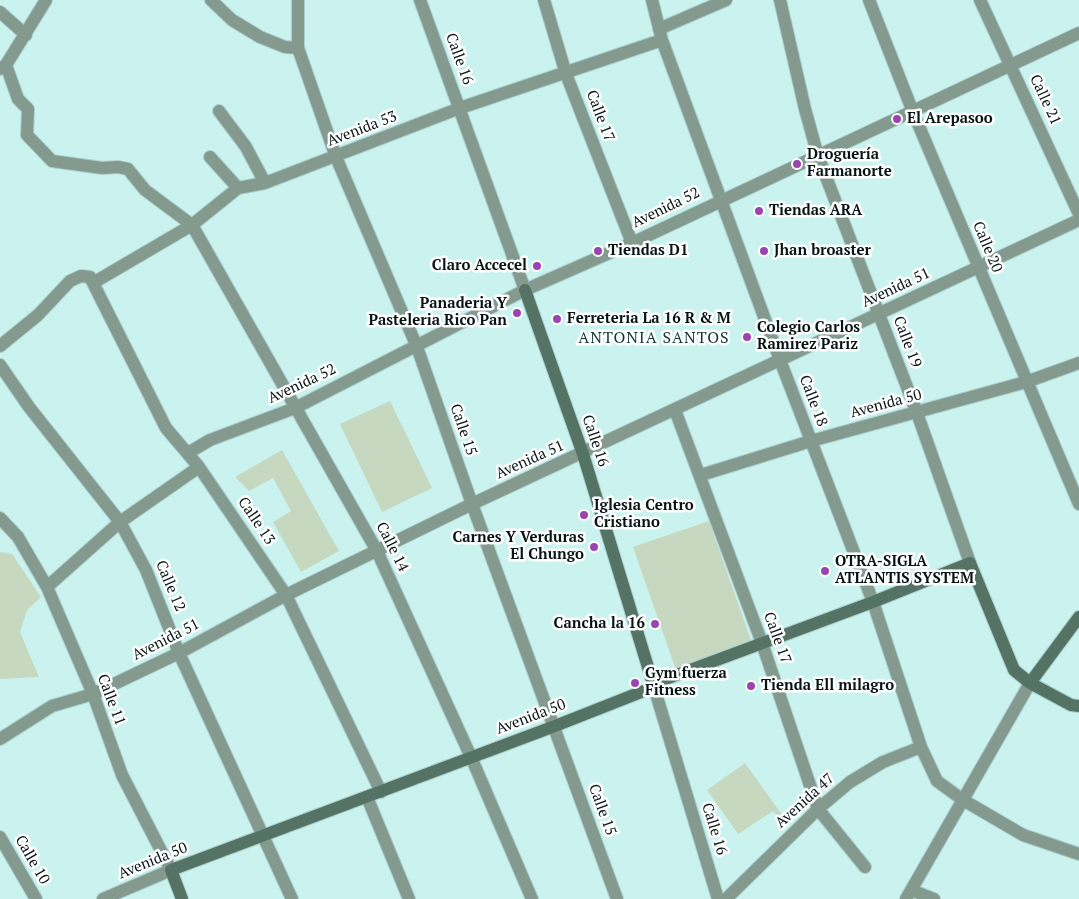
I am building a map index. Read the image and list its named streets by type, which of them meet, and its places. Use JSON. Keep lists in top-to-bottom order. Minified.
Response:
{"streets":{"street":["Calle 16","Calle 21","Calle 17","Avenida 53","Avenida 52","Calle 20","Avenida 51","Calle 19","Calle 18","Avenida 50","Calle 15","Calle 13","Calle 14","Calle 12","Calle 11","Avenida 47","Calle 10"]},"crossings":[["Calle 16","Avenida 53"],["Calle 16","Avenida 52"],["Calle 16","Avenida 51"],["Calle 16","Avenida 50"],["Calle 21","Avenida 52"],["Calle 17","Avenida 53"],["Calle 17","Avenida 52"],["Calle 17","Avenida 51"],["Calle 17","Avenida 50"],["Calle 17","Avenida 47"],["Avenida 53","Calle 18"],["Avenida 53","Calle 15"],["Avenida 53","Calle 13"],["Avenida 53","Calle 14"],["Avenida 52","Calle 20"],["Avenida 52","Calle 19"],["Avenida 52","Calle 18"],["Avenida 52","Calle 15"],["Avenida 52","Calle 13"],["Avenida 52","Calle 14"],["Calle 20","Avenida 51"],["Calle 20","Avenida 50"],["Avenida 51","Calle 19"],["Avenida 51","Calle 18"],["Avenida 51","Calle 15"],["Avenida 51","Calle 13"],["Avenida 51","Calle 14"],["Avenida 51","Calle 12"],["Avenida 51","Calle 11"],["Calle 19","Avenida 50"],["Calle 18","Avenida 50"],["Calle 18","Avenida 47"],["Avenida 50","Calle 15"],["Avenida 50","Calle 13"],["Avenida 50","Calle 14"],["Avenida 50","Calle 12"],["Avenida 50","Calle 11"]],"districts":["ANTONIA SANTOS"],"places":["El Arepasoo","Droguería Farmanorte","Tiendas ARA","Tiendas D1","Jhan broaster","Claro Accecel","Panaderia Y Pasteleria Rico Pan","Ferreteria La 16 R & M","Colegio Carlos Ramirez Pariz","Iglesia Centro Cristiano","Carnes Y Verduras El Chungo","OTRA-SIGLA ATLANTIS SYSTEM","Cancha la 16","Gym fuerza Fitness","Tienda Ell milagro"]}
